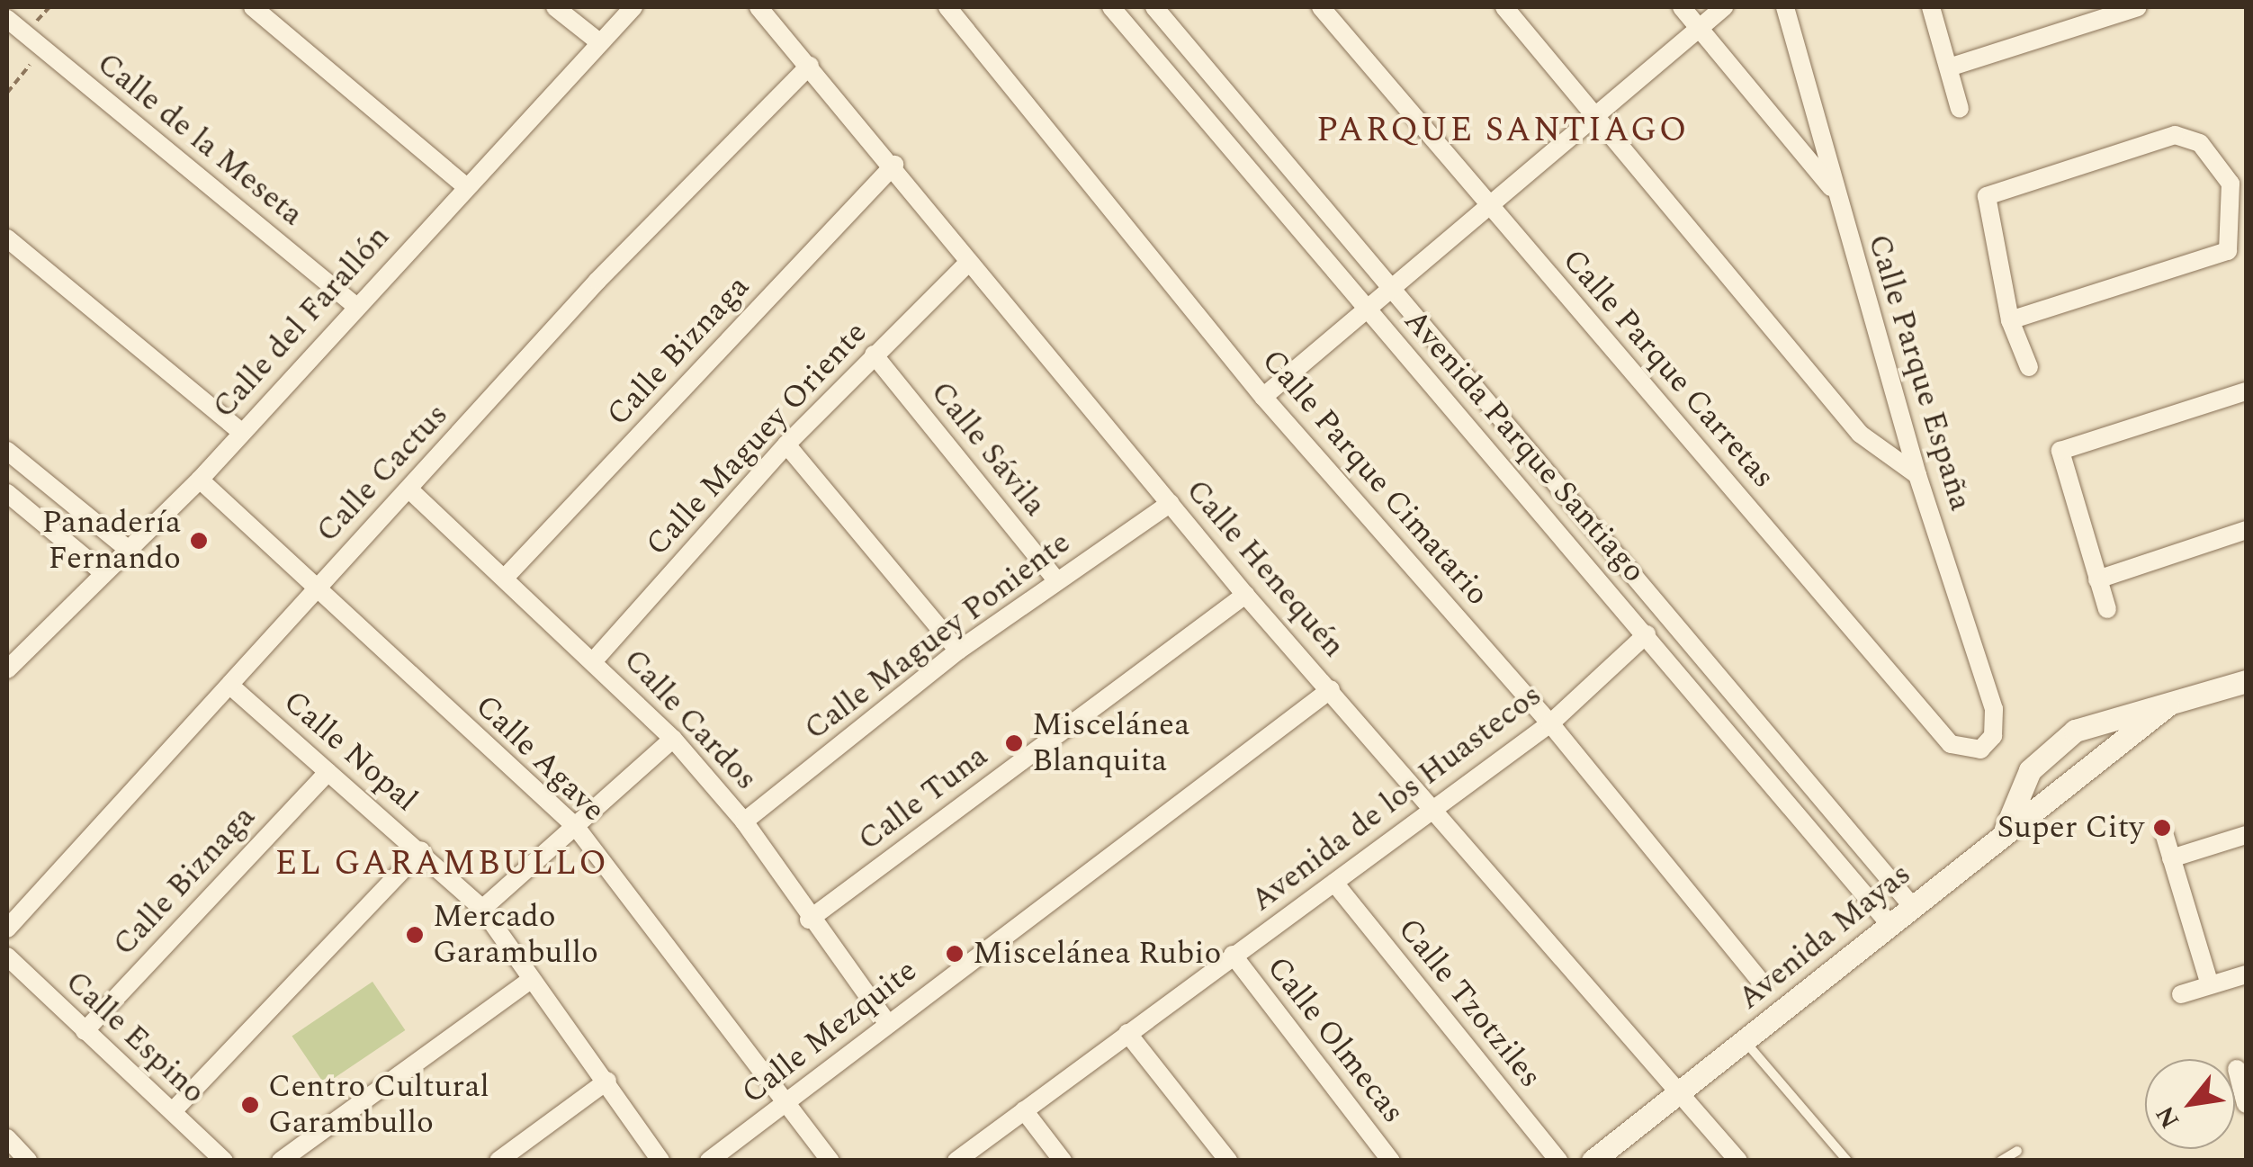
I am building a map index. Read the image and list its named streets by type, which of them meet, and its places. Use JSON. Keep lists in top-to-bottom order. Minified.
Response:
{"streets":{"street":["Calle de la Meseta","Calle del Farallón","Calle Biznaga","Calle Parque Carretas","Calle Parque España","Calle Maguey Oriente","Avenida Parque Santiago","Calle Sávila","Calle Cactus","Calle Parque Cimatario","Calle Henequén","Calle Maguey Poniente","Calle Cardos","Calle Nopal","Calle Agave","Calle Tuna","Avenida de los Huastecos","Avenida Mayas","Calle Tzotziles","Calle Mezquite","Calle Espino","Calle Olmecas"]},"crossings":[["Calle de la Meseta","Calle del Farallón"],["Calle del Farallón","Calle Agave"],["Calle Biznaga","Calle Henequén"],["Calle Biznaga","Calle Cardos"],["Calle Biznaga","Calle Nopal"],["Calle Biznaga","Calle Espino"],["Calle Parque Carretas","Calle Parque España"],["Calle Maguey Oriente","Calle Sávila"],["Calle Maguey Oriente","Calle Henequén"],["Calle Maguey Oriente","Calle Cardos"],["Avenida Parque Santiago","Avenida de los Huastecos"],["Avenida Parque Santiago","Avenida Mayas"],["Calle Sávila","Calle Maguey Poniente"],["Calle Cactus","Calle Henequén"],["Calle Cactus","Calle Cardos"],["Calle Cactus","Calle Nopal"],["Calle Cactus","Calle Agave"],["Calle Parque Cimatario","Avenida de los Huastecos"],["Calle Henequén","Calle Maguey Poniente"],["Calle Henequén","Calle Tuna"],["Calle Henequén","Avenida de los Huastecos"],["Calle Henequén","Avenida Mayas"],["Calle Henequén","Calle Mezquite"],["Calle Maguey Poniente","Calle Cardos"],["Calle Cardos","Calle Tuna"],["Calle Cardos","Calle Mezquite"],["Calle Agave","Calle Mezquite"],["Avenida de los Huastecos","Calle Tzotziles"],["Avenida de los Huastecos","Calle Olmecas"]],"districts":["PARQUE SANTIAGO","EL GARAMBULLO"],"places":["Panadería Fernando","Miscelánea Blanquita","Super City","Mercado Garambullo","Miscelánea Rubio","Centro Cultural Garambullo"],"north":"bottom left"}
